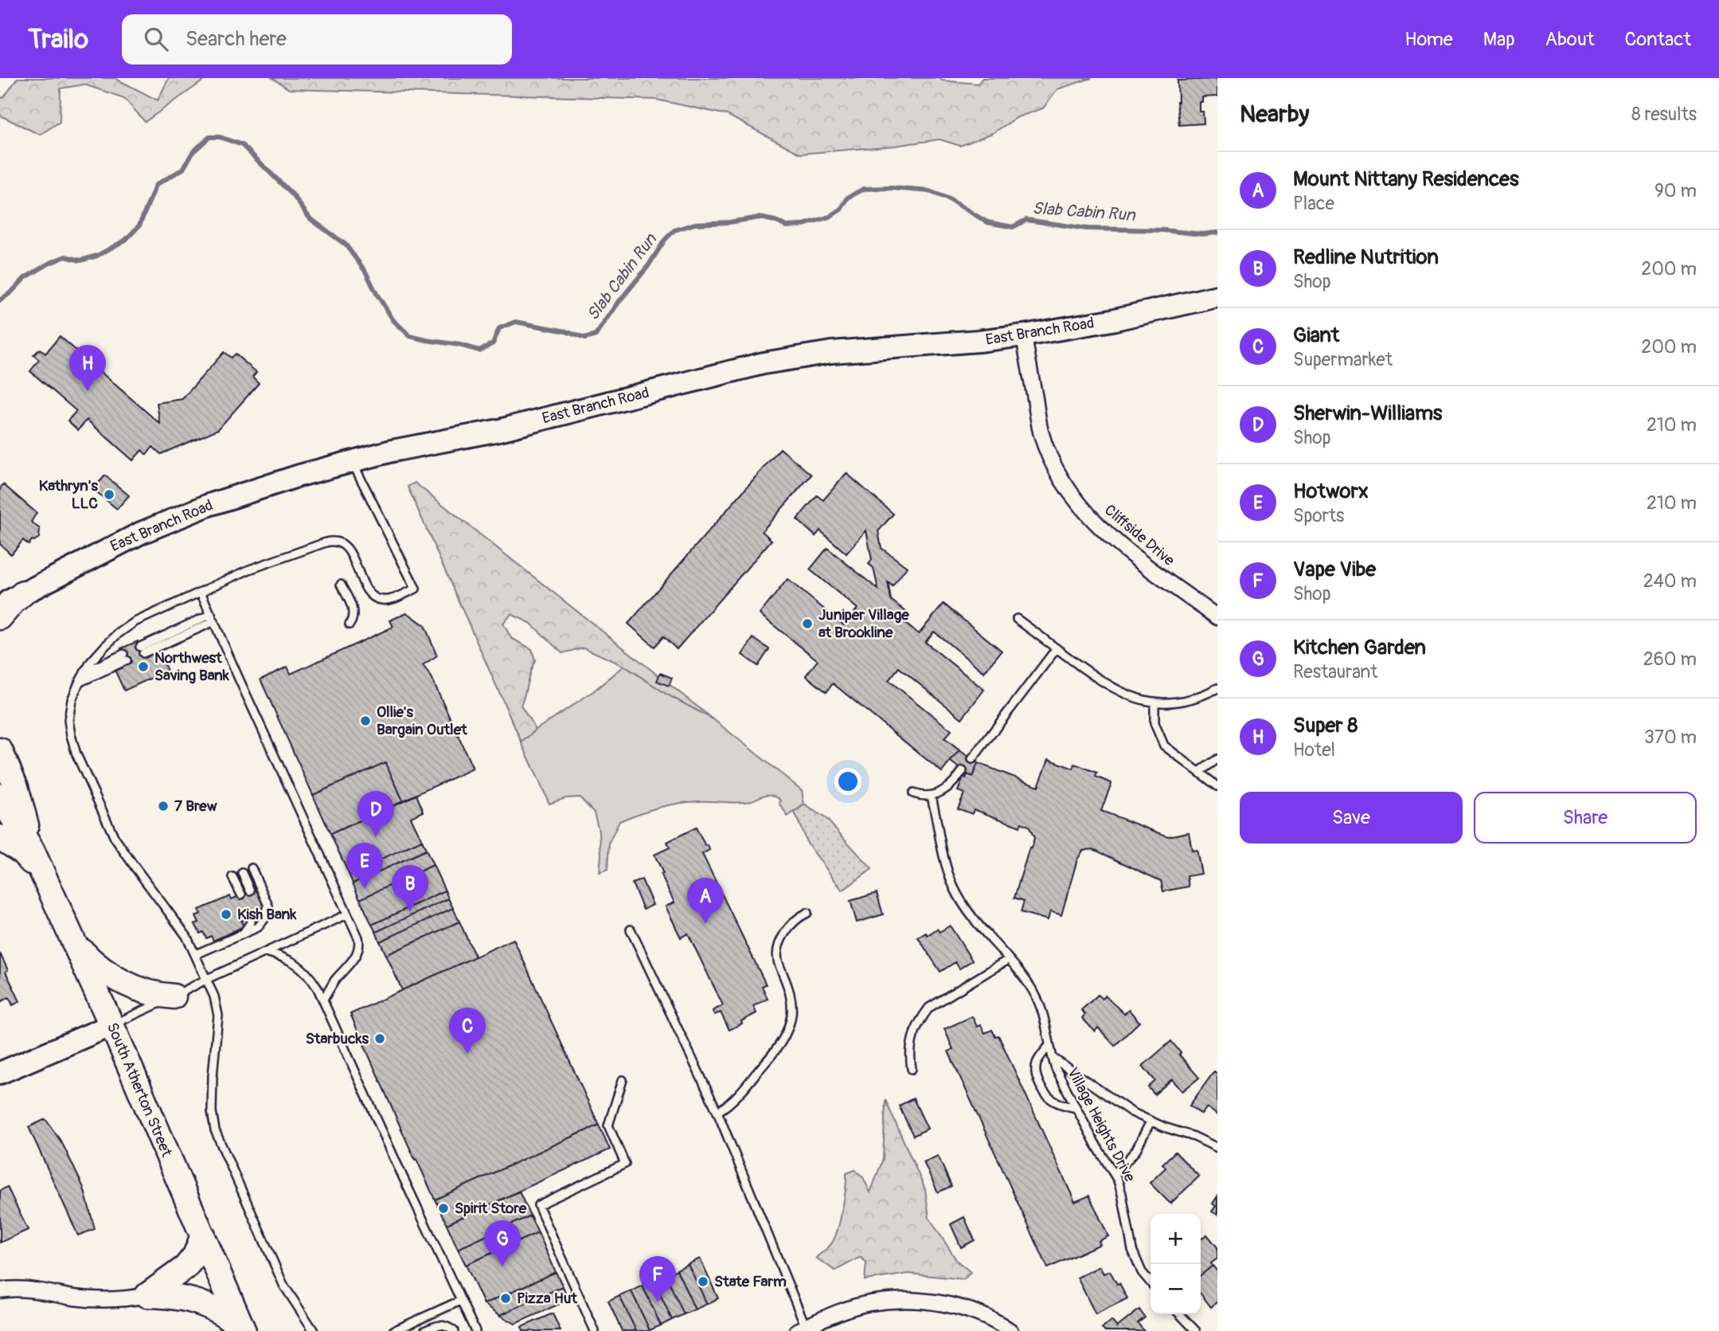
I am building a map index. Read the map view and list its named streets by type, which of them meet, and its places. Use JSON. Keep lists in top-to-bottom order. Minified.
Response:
{"streets":{"main road":["East Branch Road","South Atherton Street"],"street":["Cliffside Drive"],"lane":["Village Heights Drive"]},"crossings":[["East Branch Road","Cliffside Drive"]],"water":["Slab Cabin Run"],"places":["Kathryn's LLC","Juniper Village at Brookline","Northwest Saving Bank","Ollie's Bargain Outlet","7 Brew","Kish Bank","Starbucks","Spirit Store","State Farm","Pizza Hut"],"page":{"header":"Trailo","search":"Search here","nav":["Home","Map","About","Contact"],"heading":["Nearby","8 results"],"list":[{"mark":"A","name":"Mount Nittany Residences","note":"Place","value":"90 m"},{"mark":"B","name":"Redline Nutrition","note":"Shop","value":"200 m"},{"mark":"C","name":"Giant","note":"Supermarket","value":"200 m"},{"mark":"D","name":"Sherwin-Williams","note":"Shop","value":"210 m"},{"mark":"E","name":"Hotworx","note":"Sports","value":"210 m"},{"mark":"F","name":"Vape Vibe","note":"Shop","value":"240 m"},{"mark":"G","name":"Kitchen Garden","note":"Restaurant","value":"260 m"},{"mark":"H","name":"Super 8","note":"Hotel","value":"370 m"}],"pins":["H","D","E","B","A","C","G","F"],"buttons":["Save","Share"],"map_buttons":["+","−"]}}
